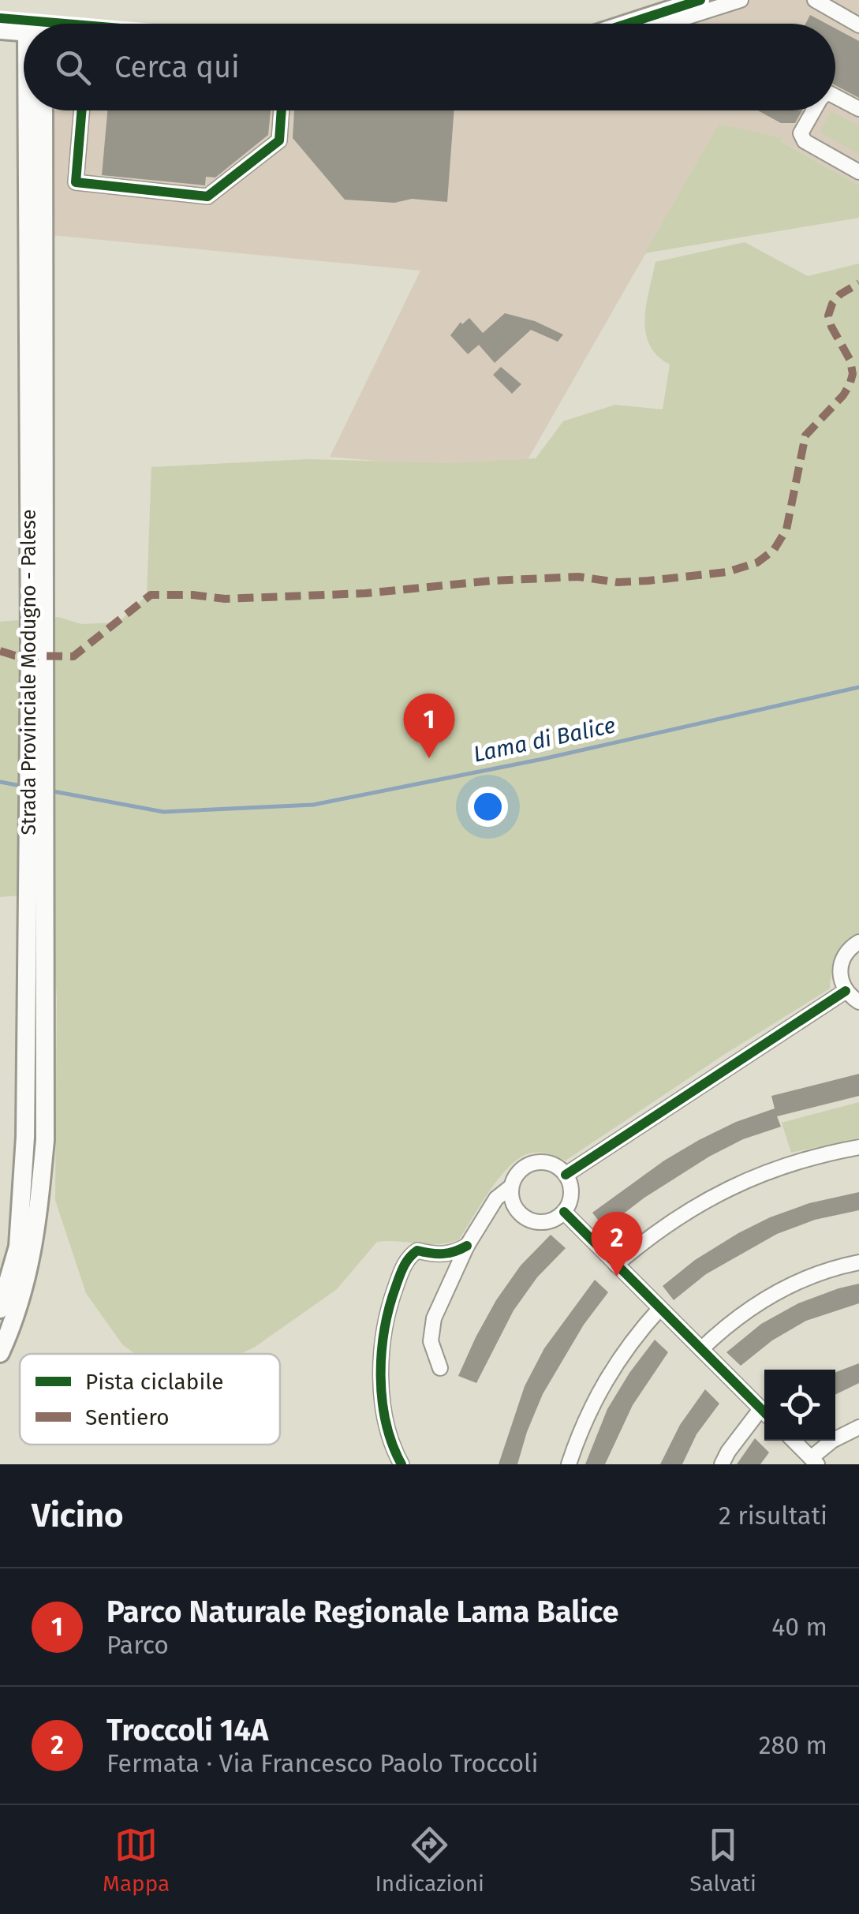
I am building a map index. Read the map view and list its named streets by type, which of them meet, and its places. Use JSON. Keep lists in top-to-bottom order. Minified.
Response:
{"streets":{"main road":["Strada Provinciale Modugno - Palese"]},"water":["Lama di Balice"],"legend":["Pista ciclabile","Sentiero"],"page":{"search":"Cerca qui","pins":["1","2"],"heading":["Vicino","2 risultati"],"list":[{"mark":"1","name":"Parco Naturale Regionale Lama Balice","note":"Parco","value":"40 m"},{"mark":"2","name":"Troccoli 14A","note":"Fermata · Via Francesco Paolo Troccoli","value":"280 m"}],"nav":["Mappa","Indicazioni","Salvati"]}}
